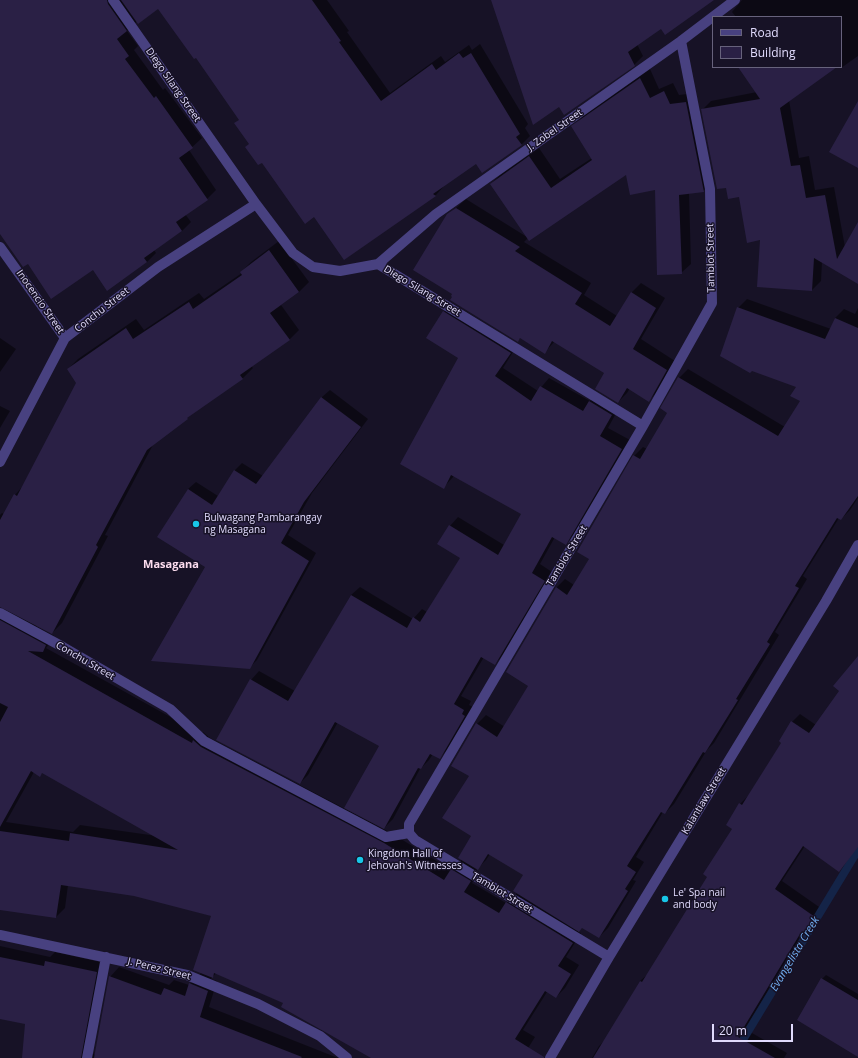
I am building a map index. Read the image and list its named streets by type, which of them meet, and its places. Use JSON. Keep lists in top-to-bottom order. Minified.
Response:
{"streets":{"street":["Diego Silang Street","J. Zobel Street","Tamblot Street","Inocencio Street","Conchu Street","Kalantiaw Street","J. Perez Street"]},"crossings":[["Diego Silang Street","J. Zobel Street"],["Diego Silang Street","Tamblot Street"],["Diego Silang Street","Conchu Street"],["J. Zobel Street","Tamblot Street"],["Tamblot Street","Conchu Street"],["Tamblot Street","Kalantiaw Street"],["Inocencio Street","Conchu Street"]],"districts":["Masagana"],"water":["Evangelista Creek"],"places":["Bulwagang Pambarangay ng Masagana","Kingdom Hall of Jehovah's Witnesses","Le' Spa nail and body"],"legend":["Road","Building"],"scale_bar":"20 m"}
